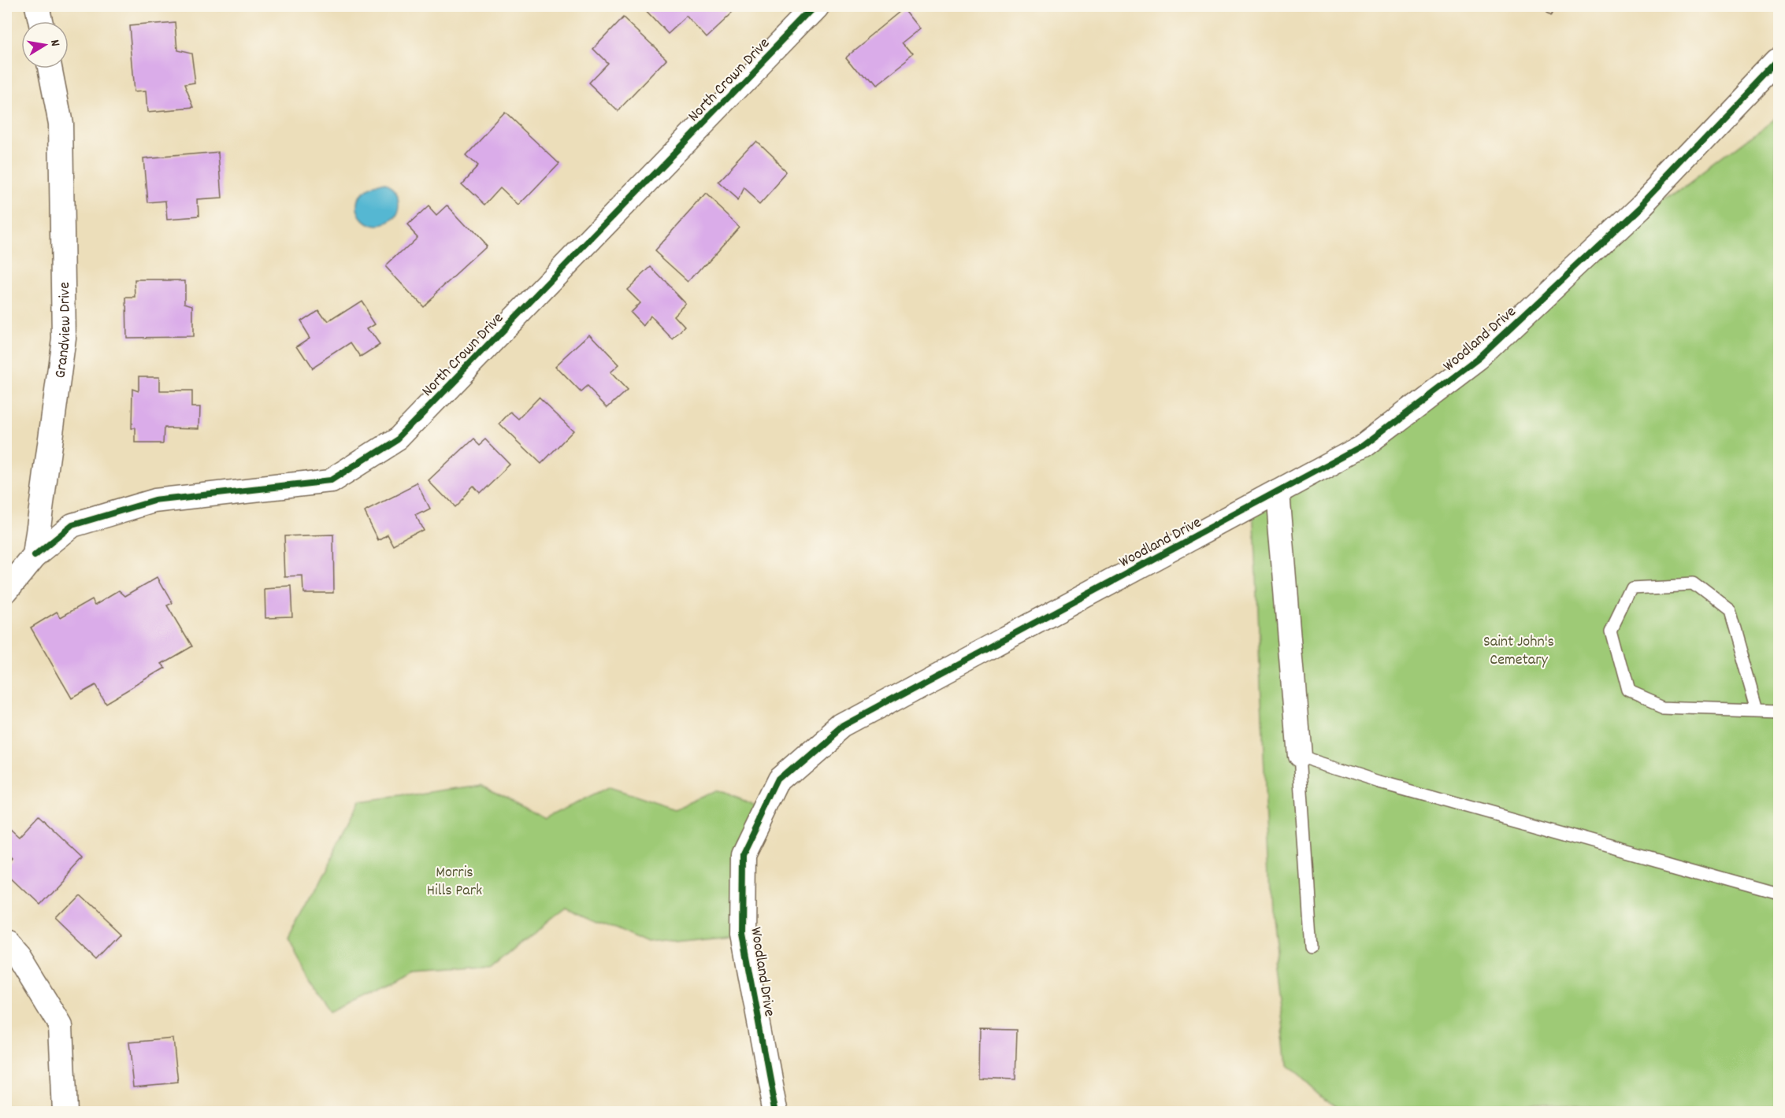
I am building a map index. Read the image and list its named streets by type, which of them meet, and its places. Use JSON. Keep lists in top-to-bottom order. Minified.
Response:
{"streets":{"street":["North Crown Drive","Grandview Drive","Woodland Drive"]},"crossings":[["North Crown Drive","Grandview Drive"]],"parks":["Saint John's Cemetary","Morris Hills Park"],"north":"right"}
